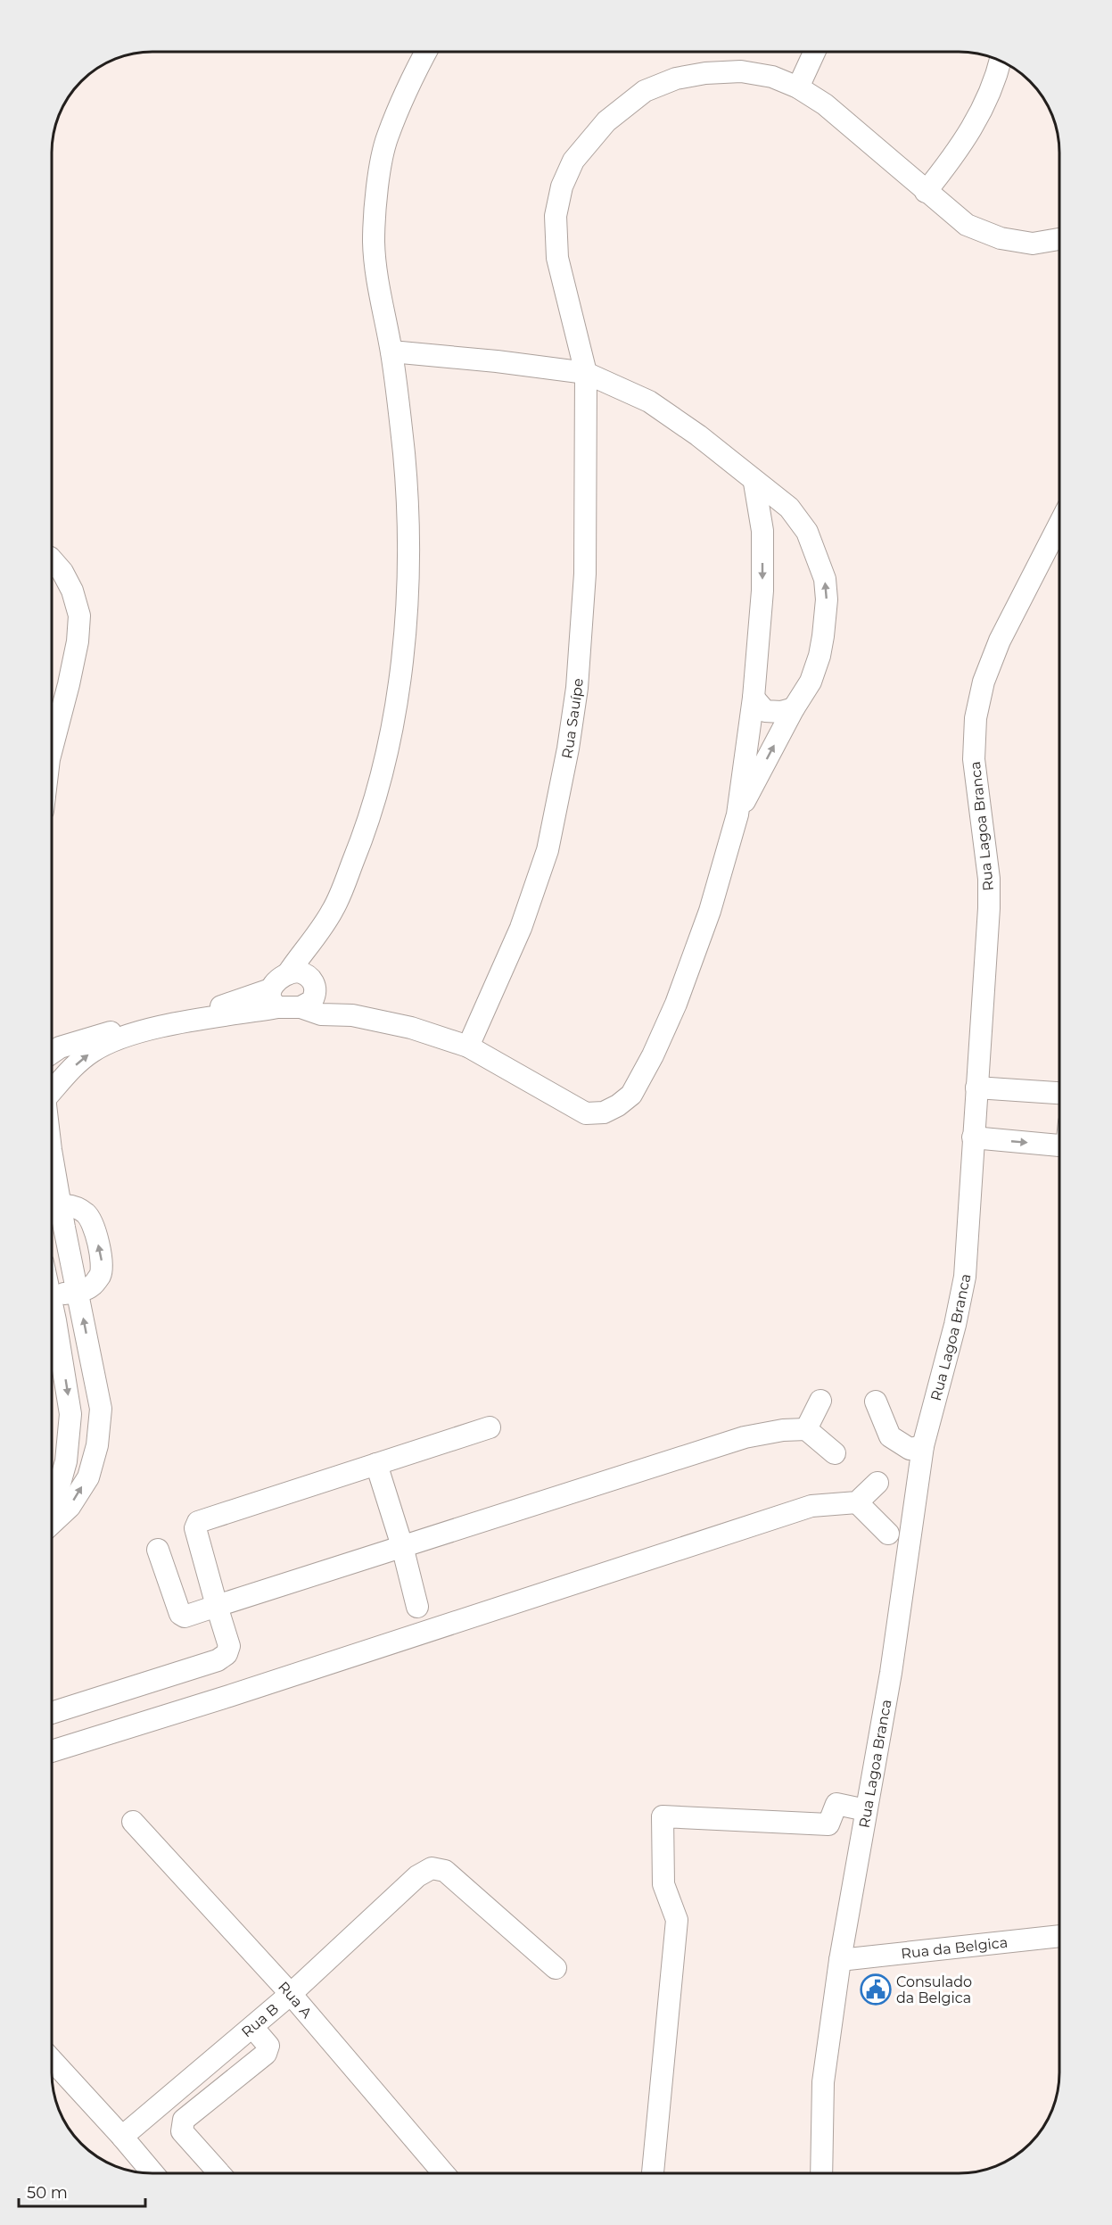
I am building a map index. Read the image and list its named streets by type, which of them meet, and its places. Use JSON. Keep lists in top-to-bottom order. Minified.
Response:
{"streets":{"street":["Rua Sauípe","Rua Lagoa Branca","Rua da Belgica","Rua A","Rua B"]},"crossings":[["Rua Lagoa Branca","Rua da Belgica"],["Rua A","Rua B"]],"places":{"public building":["Consulado da Belgica"]},"scale_bar":"50 m"}
